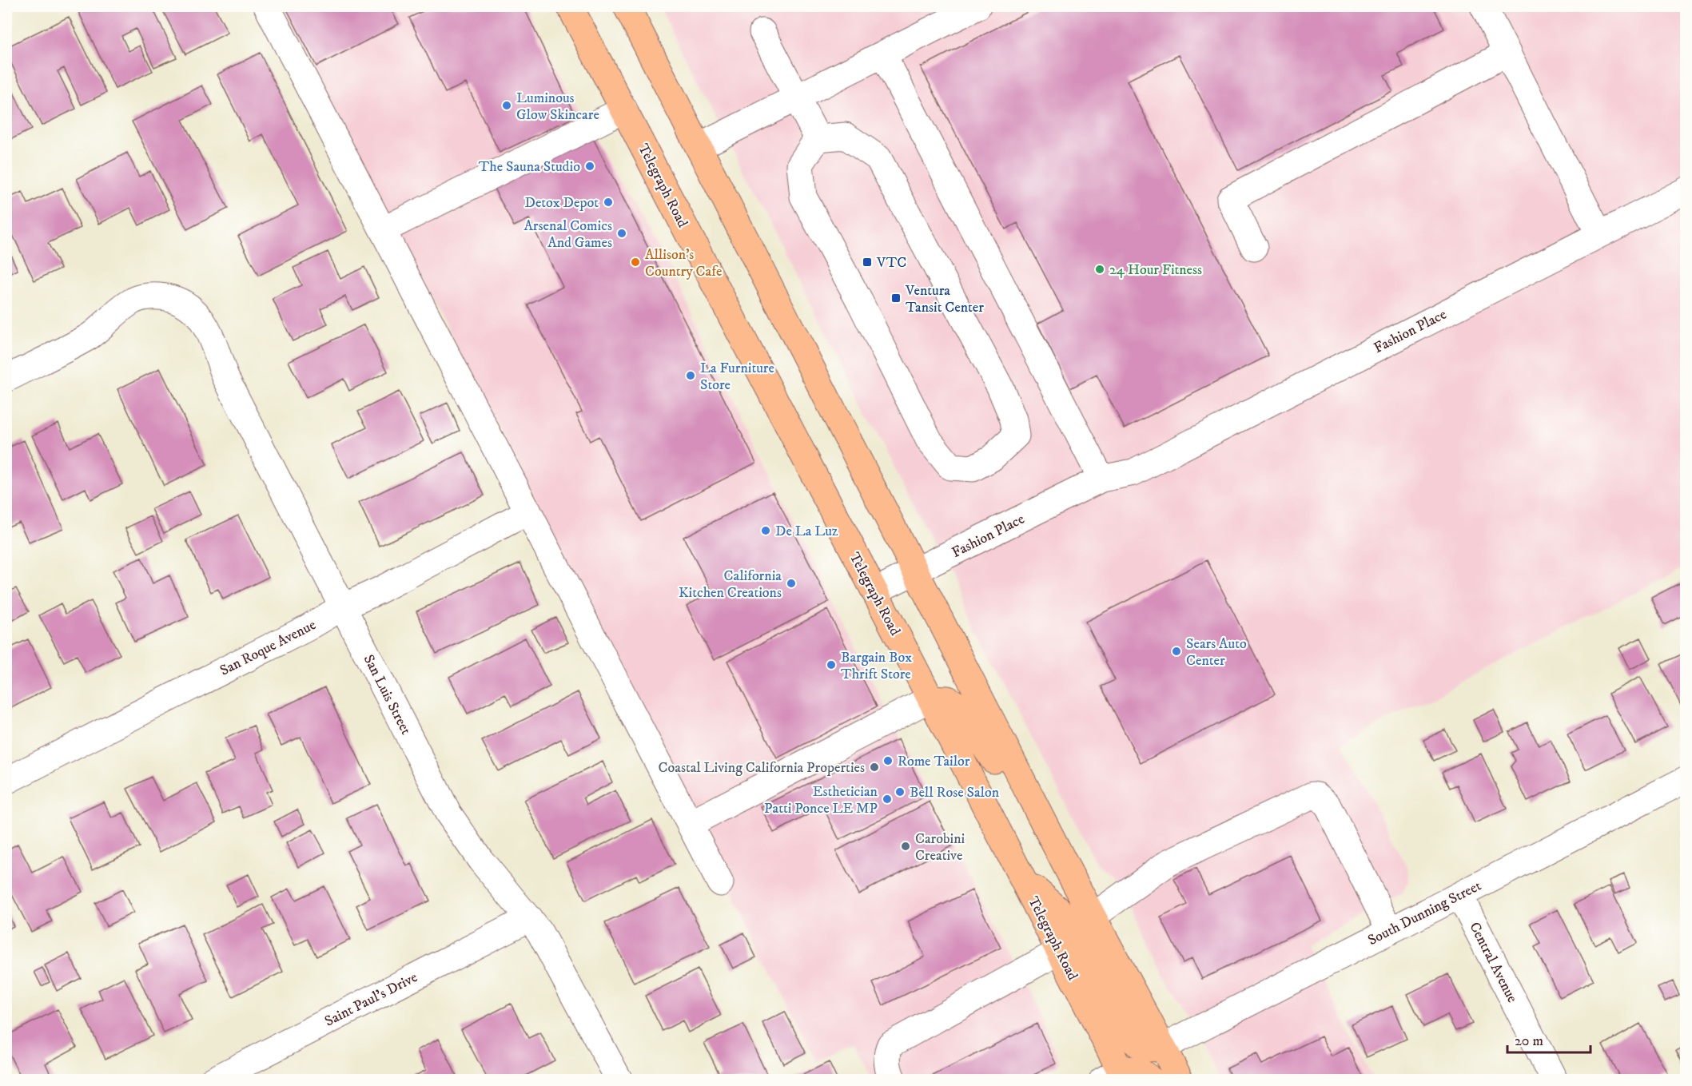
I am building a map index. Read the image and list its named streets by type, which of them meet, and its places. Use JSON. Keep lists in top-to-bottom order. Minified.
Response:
{"streets":{"main road":["Telegraph Road"],"street":["Fashion Place","San Roque Avenue","San Luis Street","South Dunning Street","Central Avenue","Saint Paul's Drive"]},"crossings":[["Telegraph Road","Fashion Place"],["San Roque Avenue","San Luis Street"],["San Luis Street","Saint Paul's Drive"],["South Dunning Street","Central Avenue"]],"places":{"other":["Luminous Glow Skincare","The Sauna Studio","Detox Depot","Arsenal Comics And Games","Allison's Country Cafe","24 Hour Fitness","La Furniture Store","De La Luz","California Kitchen Creations","Sears Auto Center","Bargain Box Thrift Store","Rome Tailor","Coastal Living California Properties","Bell Rose Salon","Esthetician Patti Ponce LE MP","Carobini Creative"],"transit":["VTC","Ventura Tansit Center"]},"scale_bar":"20 m"}
